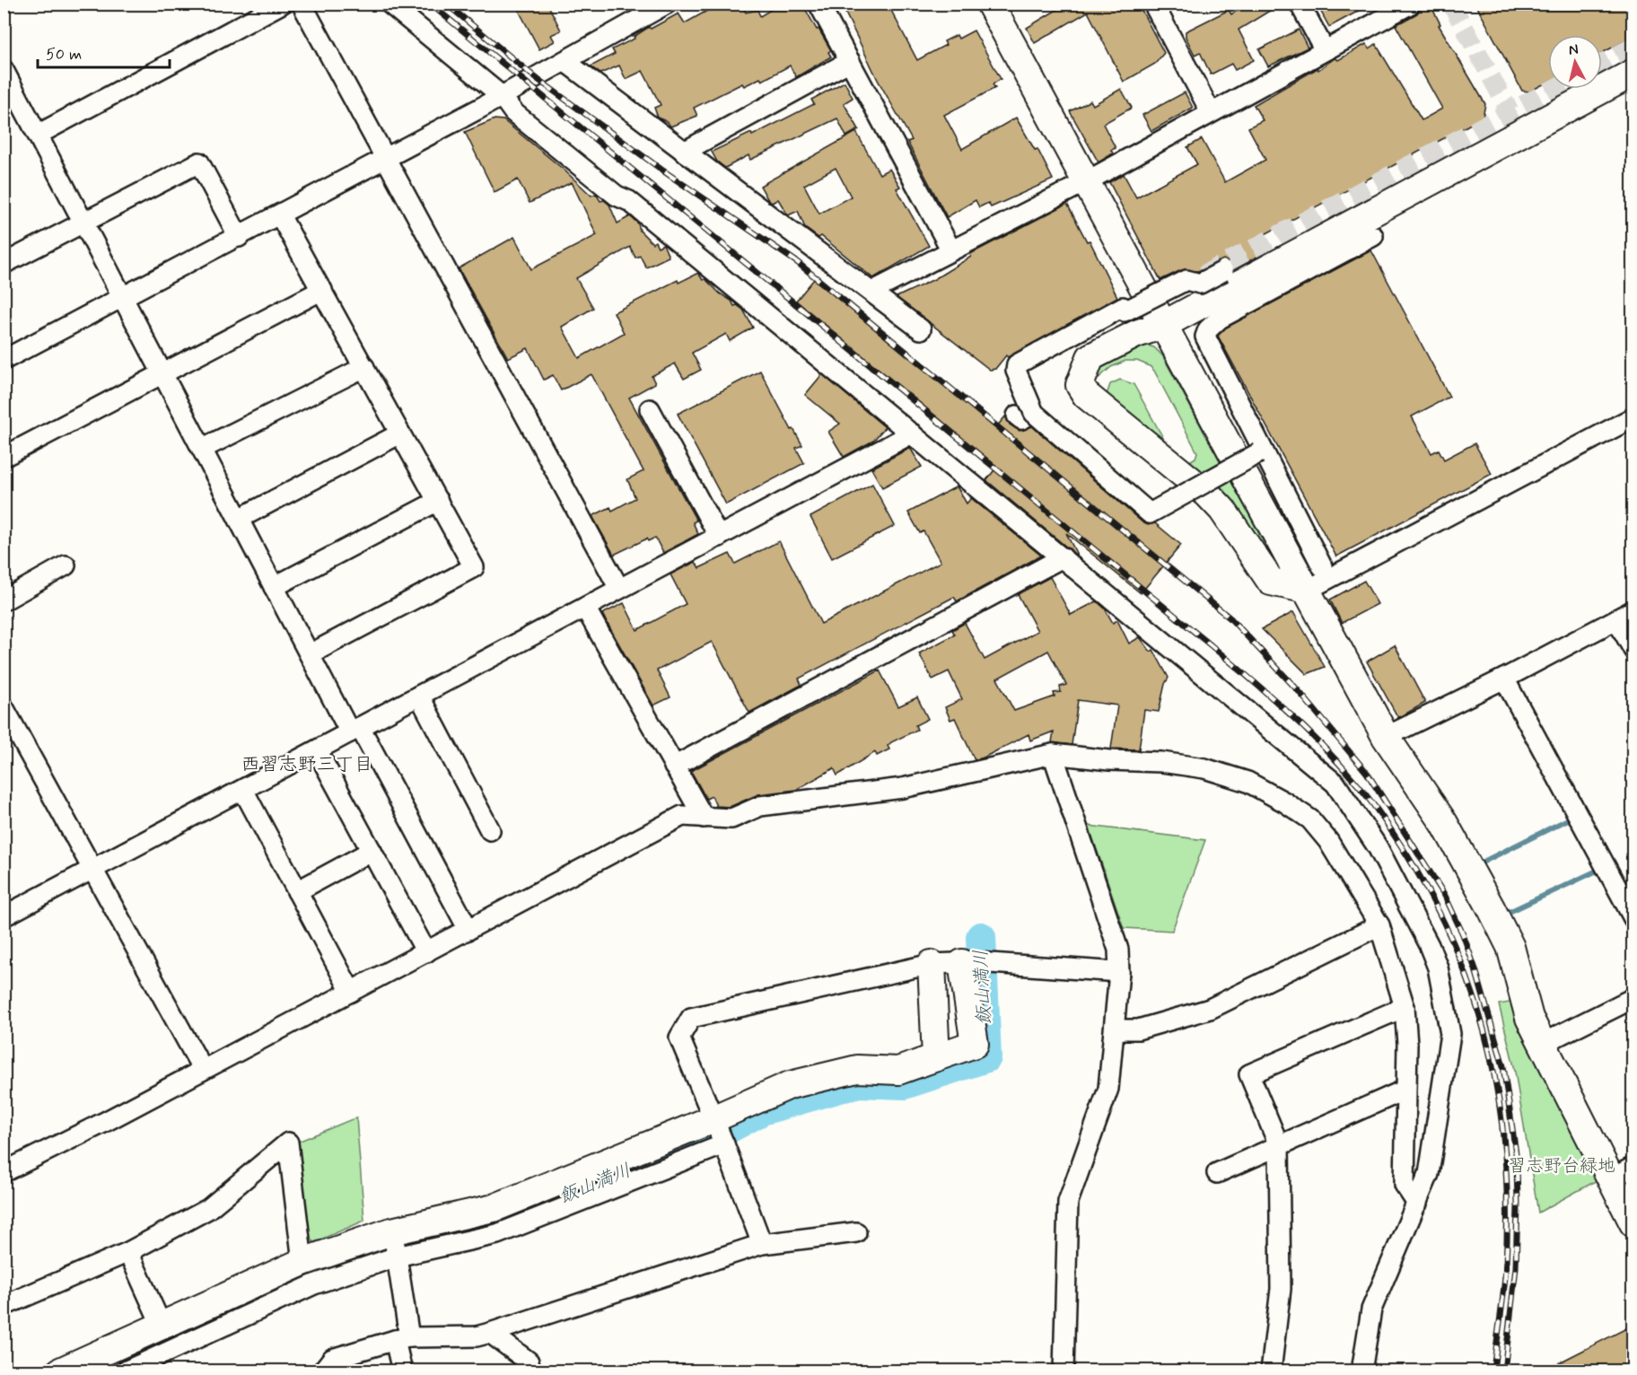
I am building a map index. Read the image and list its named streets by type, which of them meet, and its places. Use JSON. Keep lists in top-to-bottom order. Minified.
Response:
{"districts":["西習志野三丁目"],"water":["飯山満川"],"parks":["習志野台緑地"],"scale_bar":"50 m","north":"top"}
